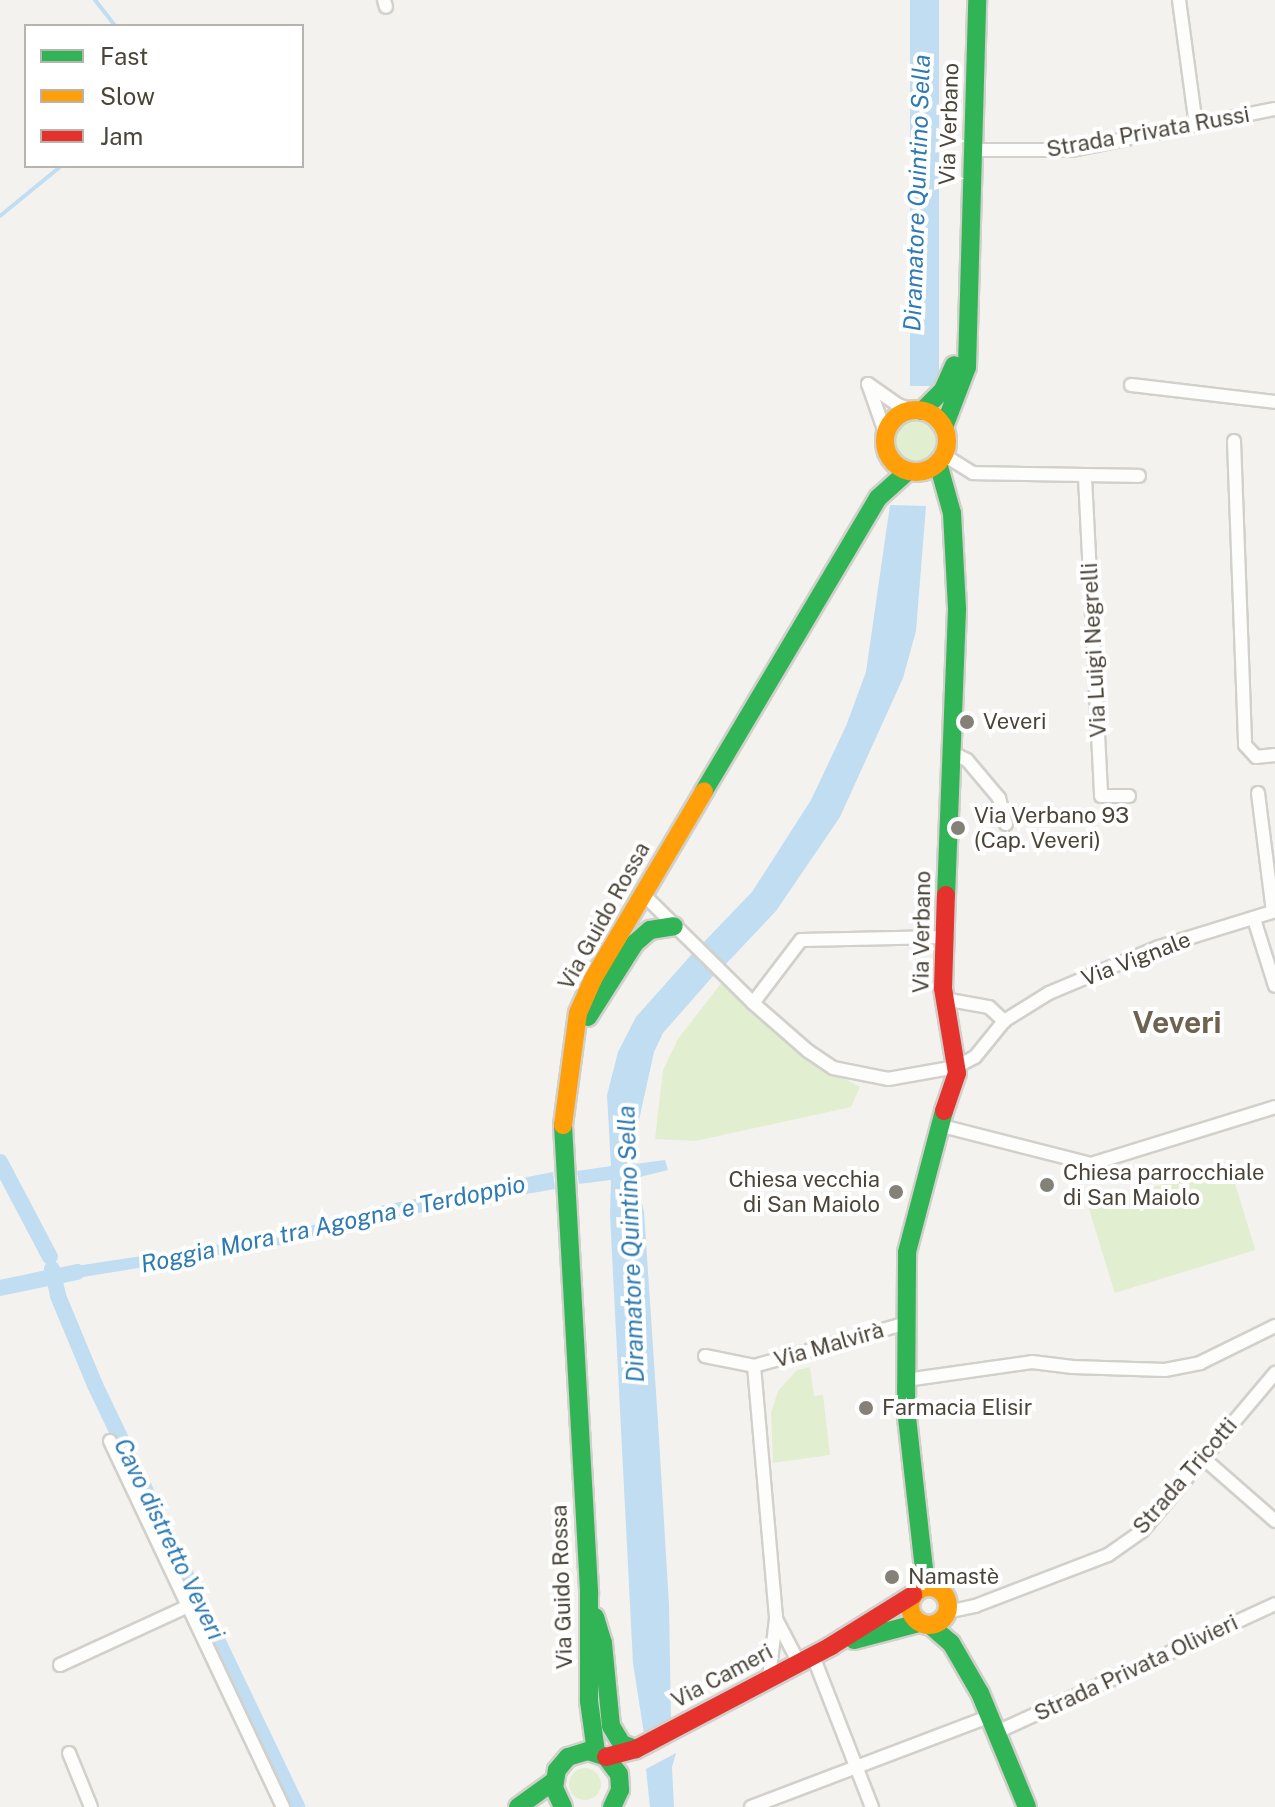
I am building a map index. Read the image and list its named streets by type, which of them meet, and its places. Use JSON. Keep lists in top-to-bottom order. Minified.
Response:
{"streets":{"main road":["Via Verbano","Via Guido Rossa","Via Cameri"],"street":["Strada Privata Russi","Via Luigi Negrelli","Via Vignale","Via Malvirà","Strada Tricotti","Strada Privata Olivieri"]},"crossings":[["Via Verbano","Strada Privata Russi"],["Via Verbano","Via Vignale"],["Via Verbano","Via Malvirà"],["Via Verbano","Strada Tricotti"],["Via Verbano","Via Cameri"],["Via Guido Rossa","Via Cameri"],["Strada Tricotti","Via Cameri"]],"districts":["Veveri"],"water":["Diramatore Quintino Sella","Roggia Mora tra Agogna e Terdoppio","Cavo distretto Veveri"],"places":["Veveri","Via Verbano 93 (Cap. Veveri)","Chiesa parrocchiale di San Maiolo","Chiesa vecchia di San Maiolo","Farmacia Elisir","Namastè"],"legend":["Fast","Slow","Jam"]}
